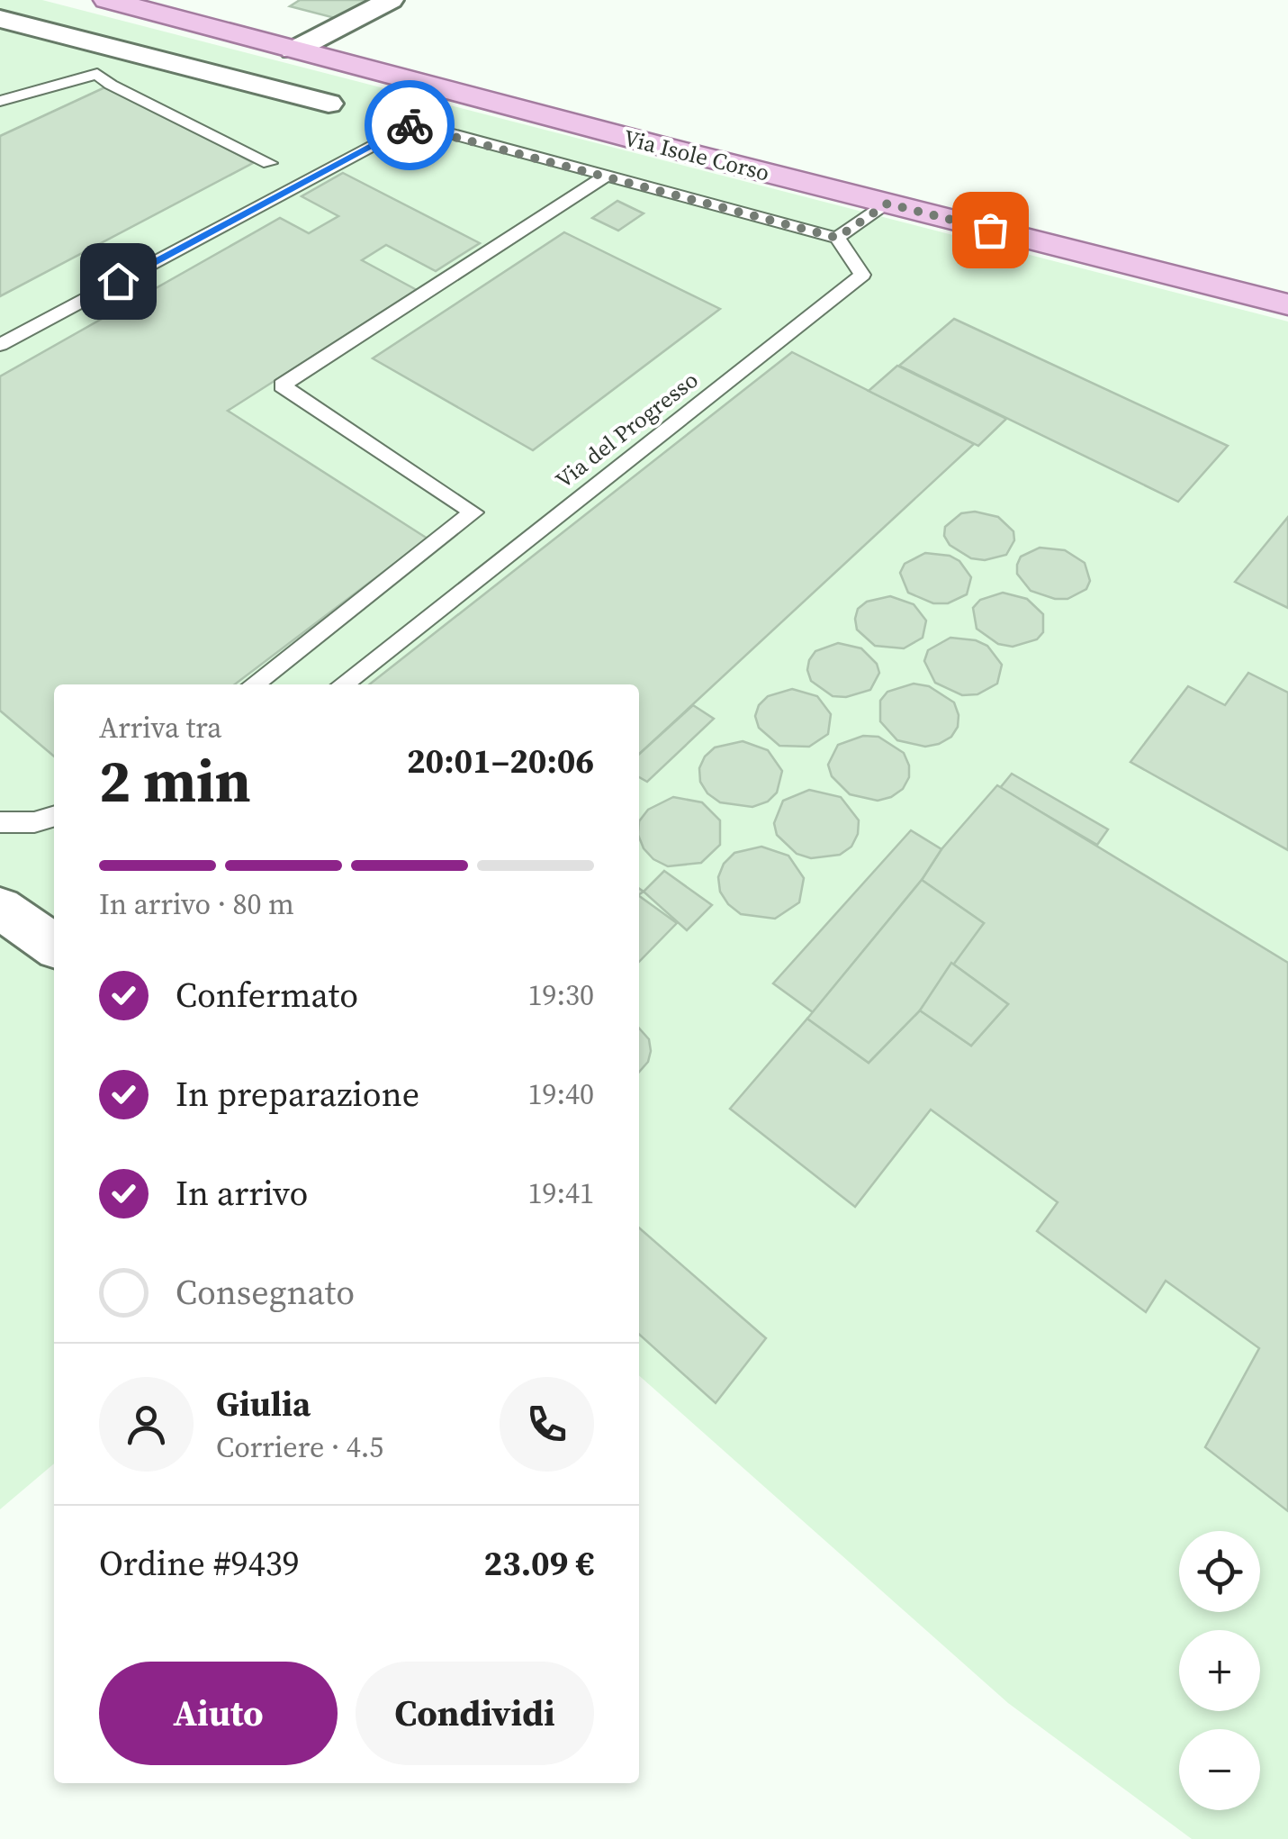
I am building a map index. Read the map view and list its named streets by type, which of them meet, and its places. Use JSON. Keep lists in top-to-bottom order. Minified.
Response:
{"streets":{"main road":["Via Isole Corso"],"lane":["Via del Progresso"]},"page":{"heading":["2 min","Arriva tra","20:01–20:06"],"panel":["Giulia","Corriere · 4.5","Ordine #9439","23.09 €"],"bar":"In arrivo · 80 m","list":[["Confermato","19:30"],["In preparazione","19:40"],["In arrivo","19:41"],"Consegnato"],"map_buttons":["+","−"],"buttons":["Aiuto","Condividi"]}}
